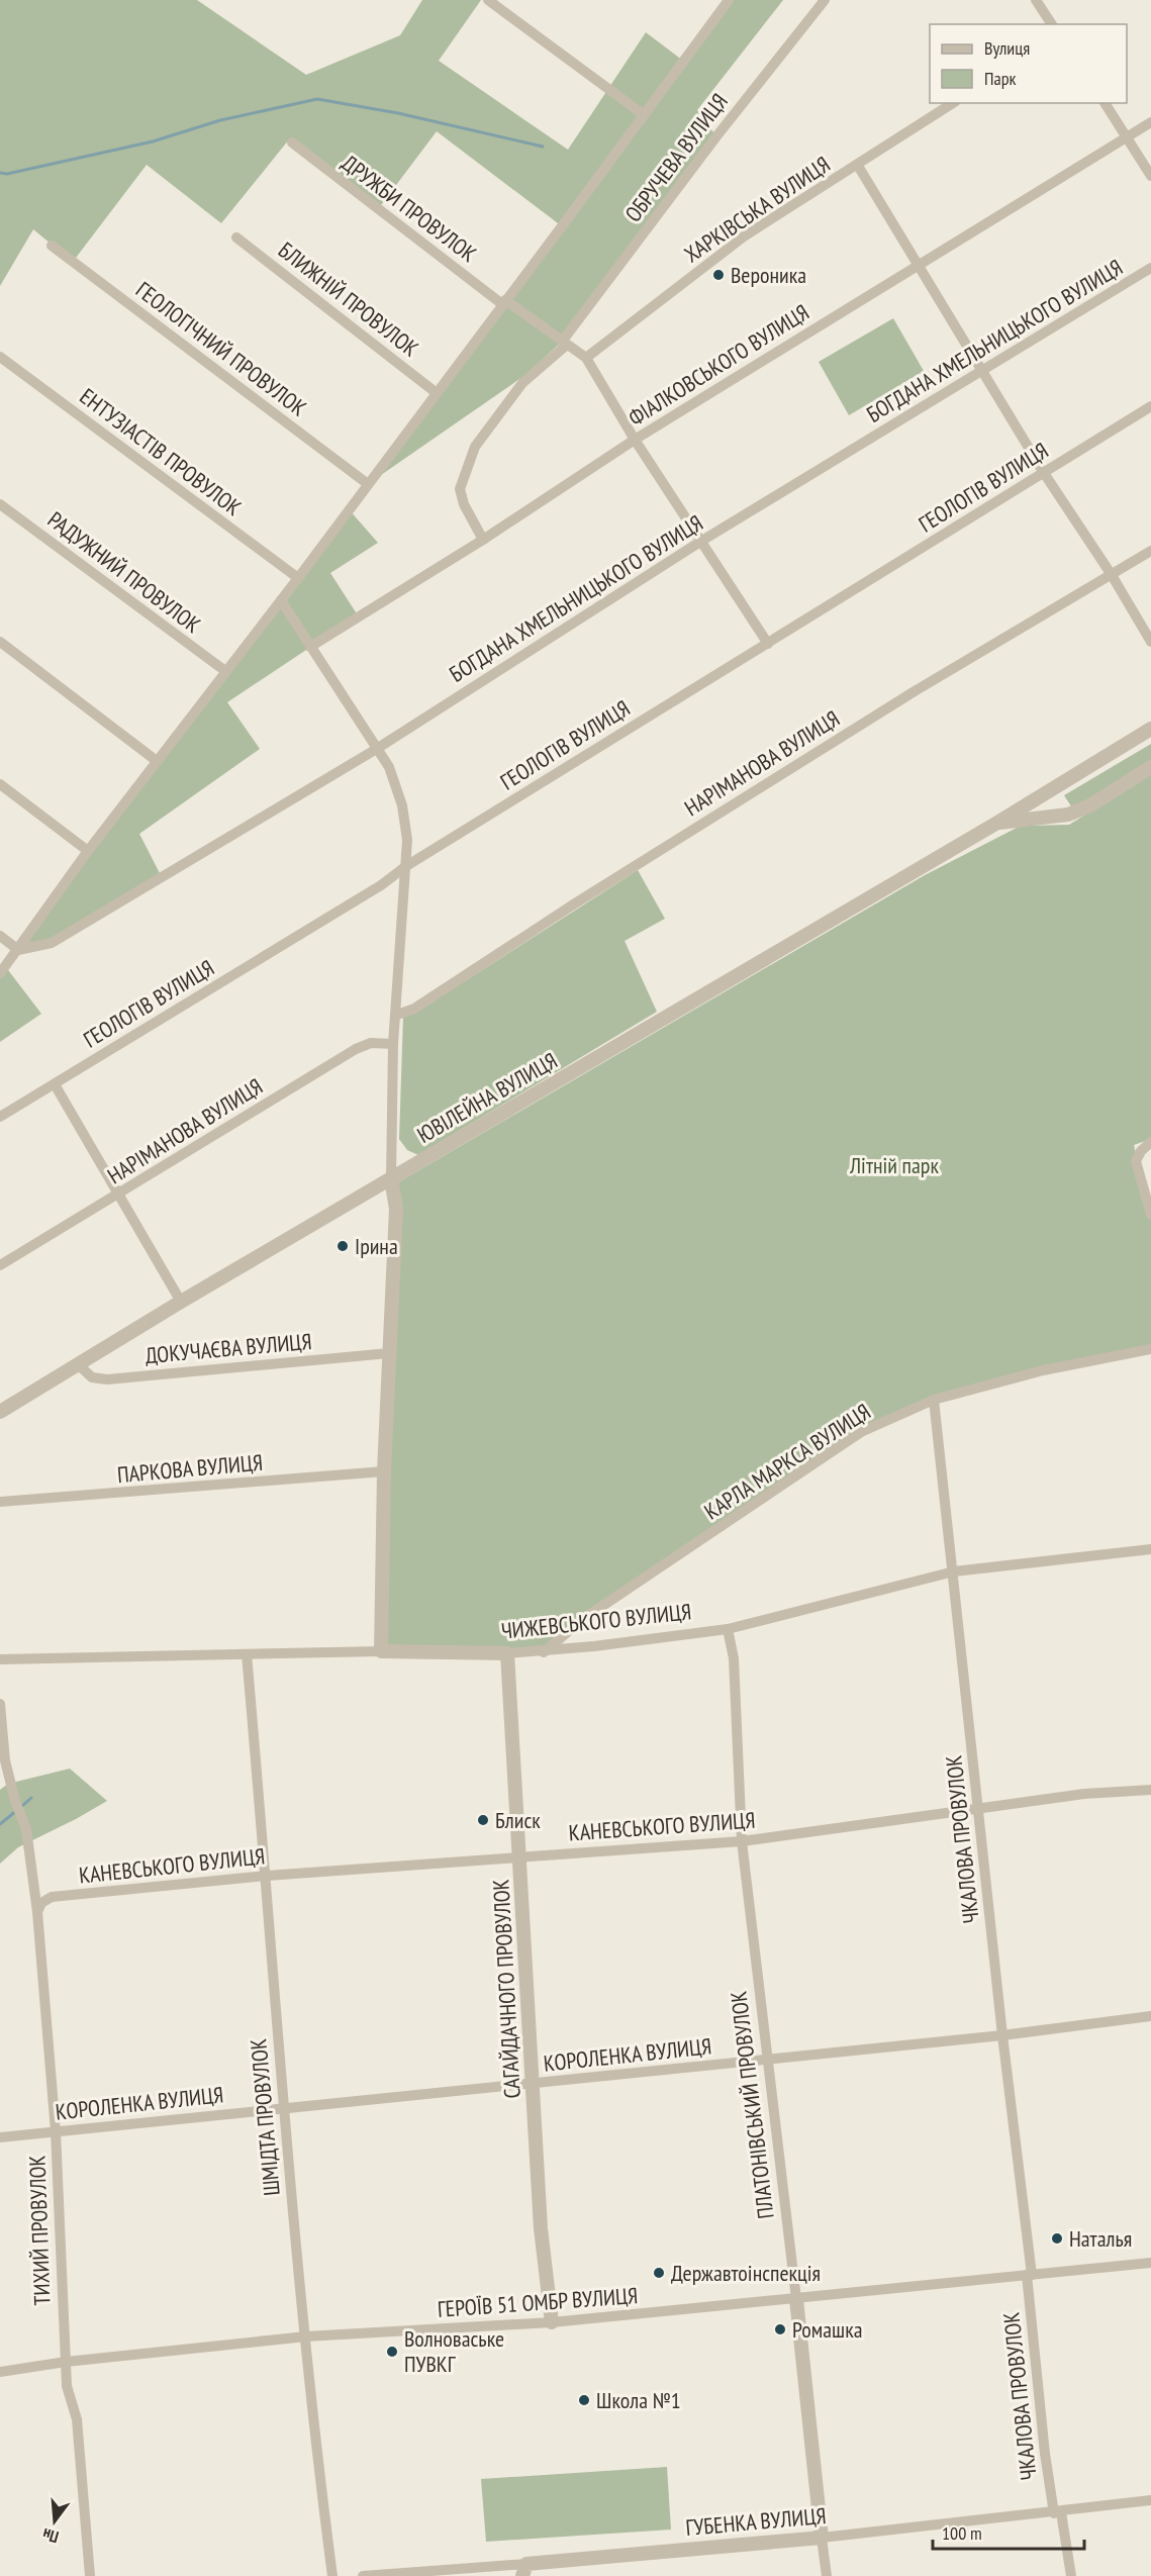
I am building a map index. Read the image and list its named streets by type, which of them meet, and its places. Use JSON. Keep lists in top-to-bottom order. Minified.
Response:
{"streets":{"street":["ОБРУЧЕВА ВУЛИЦЯ","ДРУЖБИ ПРОВУЛОК","ХАРКІВСЬКА ВУЛИЦЯ","БЛИЖНІЙ ПРОВУЛОК","БОГДАНА ХМЕЛЬНИЦЬКОГО ВУЛИЦЯ","ГЕОЛОГІЧНИЙ ПРОВУЛОК","ФІАЛКОВСЬКОГО ВУЛИЦЯ","ЕНТУЗІАСТІВ ПРОВУЛОК","ГЕОЛОГІВ ВУЛИЦЯ","РАДУЖНИЙ ПРОВУЛОК","НАРІМАНОВА ВУЛИЦЯ","ЮВІЛЕЙНА ВУЛИЦЯ","ДОКУЧАЄВА ВУЛИЦЯ","КАРЛА МАРКСА ВУЛИЦЯ","ПАРКОВА ВУЛИЦЯ","ЧИЖЕВСЬКОГО ВУЛИЦЯ","КАНЕВСЬКОГО ВУЛИЦЯ","ЧКАЛОВА ПРОВУЛОК","САГАЙДАЧНОГО ПРОВУЛОК","КОРОЛЕНКА ВУЛИЦЯ","ПЛАТОНІВСЬКИЙ ПРОВУЛОК","ШМІДТА ПРОВУЛОК","ТИХИЙ ПРОВУЛОК","ГЕРОЇВ 51 ОМБР ВУЛИЦЯ","ГУБЕНКА ВУЛИЦЯ"]},"crossings":[["ОБРУЧЕВА ВУЛИЦЯ","ДРУЖБИ ПРОВУЛОК"],["ДРУЖБИ ПРОВУЛОК","ХАРКІВСЬКА ВУЛИЦЯ"],["ЮВІЛЕЙНА ВУЛИЦЯ","ДОКУЧАЄВА ВУЛИЦЯ"],["КАРЛА МАРКСА ВУЛИЦЯ","ЧИЖЕВСЬКОГО ВУЛИЦЯ"],["КАРЛА МАРКСА ВУЛИЦЯ","ЧКАЛОВА ПРОВУЛОК"],["ЧИЖЕВСЬКОГО ВУЛИЦЯ","ЧКАЛОВА ПРОВУЛОК"],["ЧИЖЕВСЬКОГО ВУЛИЦЯ","САГАЙДАЧНОГО ПРОВУЛОК"],["ЧИЖЕВСЬКОГО ВУЛИЦЯ","ПЛАТОНІВСЬКИЙ ПРОВУЛОК"],["ЧИЖЕВСЬКОГО ВУЛИЦЯ","ШМІДТА ПРОВУЛОК"],["КАНЕВСЬКОГО ВУЛИЦЯ","ЧКАЛОВА ПРОВУЛОК"],["КАНЕВСЬКОГО ВУЛИЦЯ","САГАЙДАЧНОГО ПРОВУЛОК"],["КАНЕВСЬКОГО ВУЛИЦЯ","ПЛАТОНІВСЬКИЙ ПРОВУЛОК"],["КАНЕВСЬКОГО ВУЛИЦЯ","ШМІДТА ПРОВУЛОК"],["КАНЕВСЬКОГО ВУЛИЦЯ","ТИХИЙ ПРОВУЛОК"],["ЧКАЛОВА ПРОВУЛОК","КОРОЛЕНКА ВУЛИЦЯ"],["ЧКАЛОВА ПРОВУЛОК","ГЕРОЇВ 51 ОМБР ВУЛИЦЯ"],["ЧКАЛОВА ПРОВУЛОК","ГУБЕНКА ВУЛИЦЯ"],["САГАЙДАЧНОГО ПРОВУЛОК","КОРОЛЕНКА ВУЛИЦЯ"],["САГАЙДАЧНОГО ПРОВУЛОК","ГЕРОЇВ 51 ОМБР ВУЛИЦЯ"],["КОРОЛЕНКА ВУЛИЦЯ","ПЛАТОНІВСЬКИЙ ПРОВУЛОК"],["КОРОЛЕНКА ВУЛИЦЯ","ШМІДТА ПРОВУЛОК"],["КОРОЛЕНКА ВУЛИЦЯ","ТИХИЙ ПРОВУЛОК"],["ПЛАТОНІВСЬКИЙ ПРОВУЛОК","ГЕРОЇВ 51 ОМБР ВУЛИЦЯ"],["ПЛАТОНІВСЬКИЙ ПРОВУЛОК","ГУБЕНКА ВУЛИЦЯ"],["ШМІДТА ПРОВУЛОК","ГЕРОЇВ 51 ОМБР ВУЛИЦЯ"],["ТИХИЙ ПРОВУЛОК","ГЕРОЇВ 51 ОМБР ВУЛИЦЯ"]],"parks":["Літній парк"],"places":["Вероника","Ірина","Блиск","Наталья","Державтоінспекція","Ромашка","Волноваське ПУВКГ","Школа №1"],"legend":["Вулиця","Парк"],"scale_bar":"100 m","north":"bottom"}
